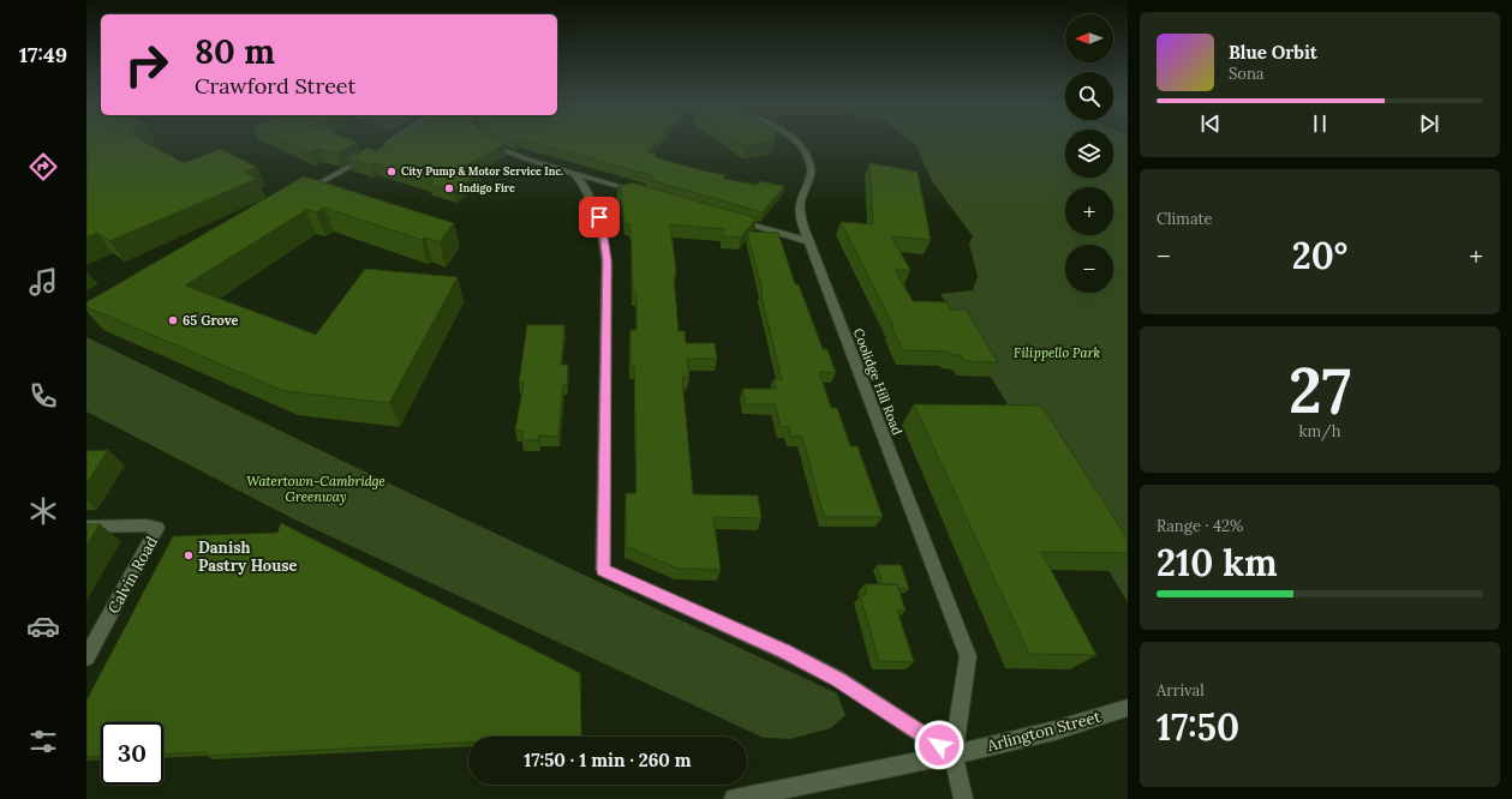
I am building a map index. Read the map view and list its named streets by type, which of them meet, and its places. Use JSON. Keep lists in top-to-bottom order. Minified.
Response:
{"streets":{"street":["Coolidge Hill Road","Calvin Road","Arlington Street"]},"crossings":[["Coolidge Hill Road","Arlington Street"]],"parks":["Filippello Park","Watertown-Cambridge Greenway"],"places":["City Pump & Motor Service Inc.","Indigo Fire","65 Grove","Danish Pastry House"],"north":"left","page":{"tabs":"17:49","map_buttons":["+","−"],"turn":["80 m","Crawford Street"],"song":["Blue Orbit","Sona"],"tile":["Climate",["27","km/h"],["Range · 42%","210 km"],["Arrival","17:50"]],"heat":["−","20°","+"],"limit":"30","trip":"17:50 · 1 min · 260 m"}}
